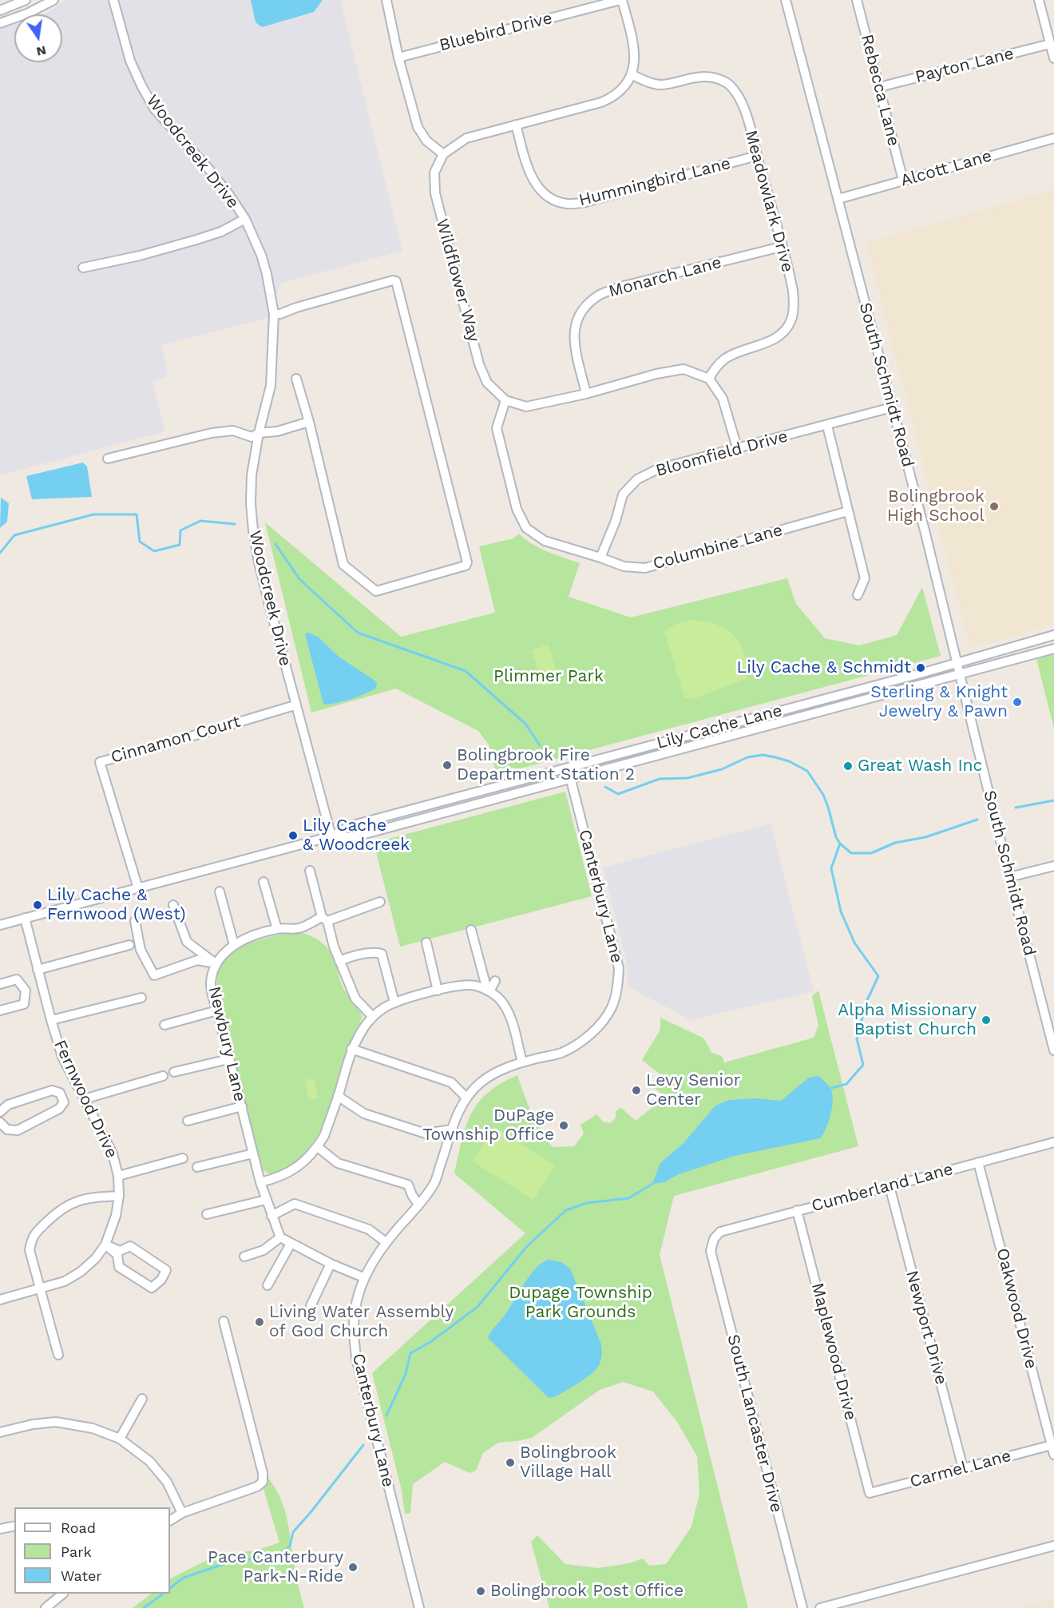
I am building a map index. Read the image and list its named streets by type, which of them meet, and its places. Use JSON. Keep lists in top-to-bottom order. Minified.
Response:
{"streets":{"street":["Bluebird Drive","Payton Lane","Rebecca Lane","Woodcreek Drive","Alcott Lane","Hummingbird Lane","Meadowlark Drive","Monarch Lane","Wildflower Way","South Schmidt Road","Bloomfield Drive","Columbine Lane","Lily Cache Lane","Cinnamon Court","Canterbury Lane","Newbury Lane","Fernwood Drive","Cumberland Lane","Oakwood Drive","Newport Drive","Maplewood Drive","South Lancaster Drive","Carmel Lane"]},"crossings":[["Payton Lane","Rebecca Lane"],["Rebecca Lane","Alcott Lane"],["Woodcreek Drive","Lily Cache Lane"],["Woodcreek Drive","Cinnamon Court"],["Alcott Lane","South Schmidt Road"],["Hummingbird Lane","Meadowlark Drive"],["Meadowlark Drive","Monarch Lane"],["Meadowlark Drive","Wildflower Way"],["Monarch Lane","Wildflower Way"],["Wildflower Way","Columbine Lane"],["South Schmidt Road","Bloomfield Drive"],["South Schmidt Road","Lily Cache Lane"],["Bloomfield Drive","Columbine Lane"],["Lily Cache Lane","Cinnamon Court"],["Lily Cache Lane","Canterbury Lane"],["Lily Cache Lane","Fernwood Drive"],["Cumberland Lane","Oakwood Drive"],["Cumberland Lane","Newport Drive"],["Cumberland Lane","Maplewood Drive"],["Cumberland Lane","South Lancaster Drive"],["Oakwood Drive","Carmel Lane"],["Newport Drive","Carmel Lane"],["Maplewood Drive","Carmel Lane"]],"parks":["Plimmer Park","Dupage Township Park Grounds"],"places":["Bolingbrook High School","Lily Cache & Schmidt","Sterling & Knight Jewelry & Pawn","Bolingbrook Fire Department Station 2","Great Wash Inc","Lily Cache & Woodcreek","Lily Cache & Fernwood (West)","Alpha Missionary Baptist Church","Levy Senior Center","DuPage Township Office","Living Water Assembly of God Church","Bolingbrook Village Hall","Pace Canterbury Park-N-Ride","Bolingbrook Post Office"],"legend":["Road","Park","Water"],"north":"bottom"}
